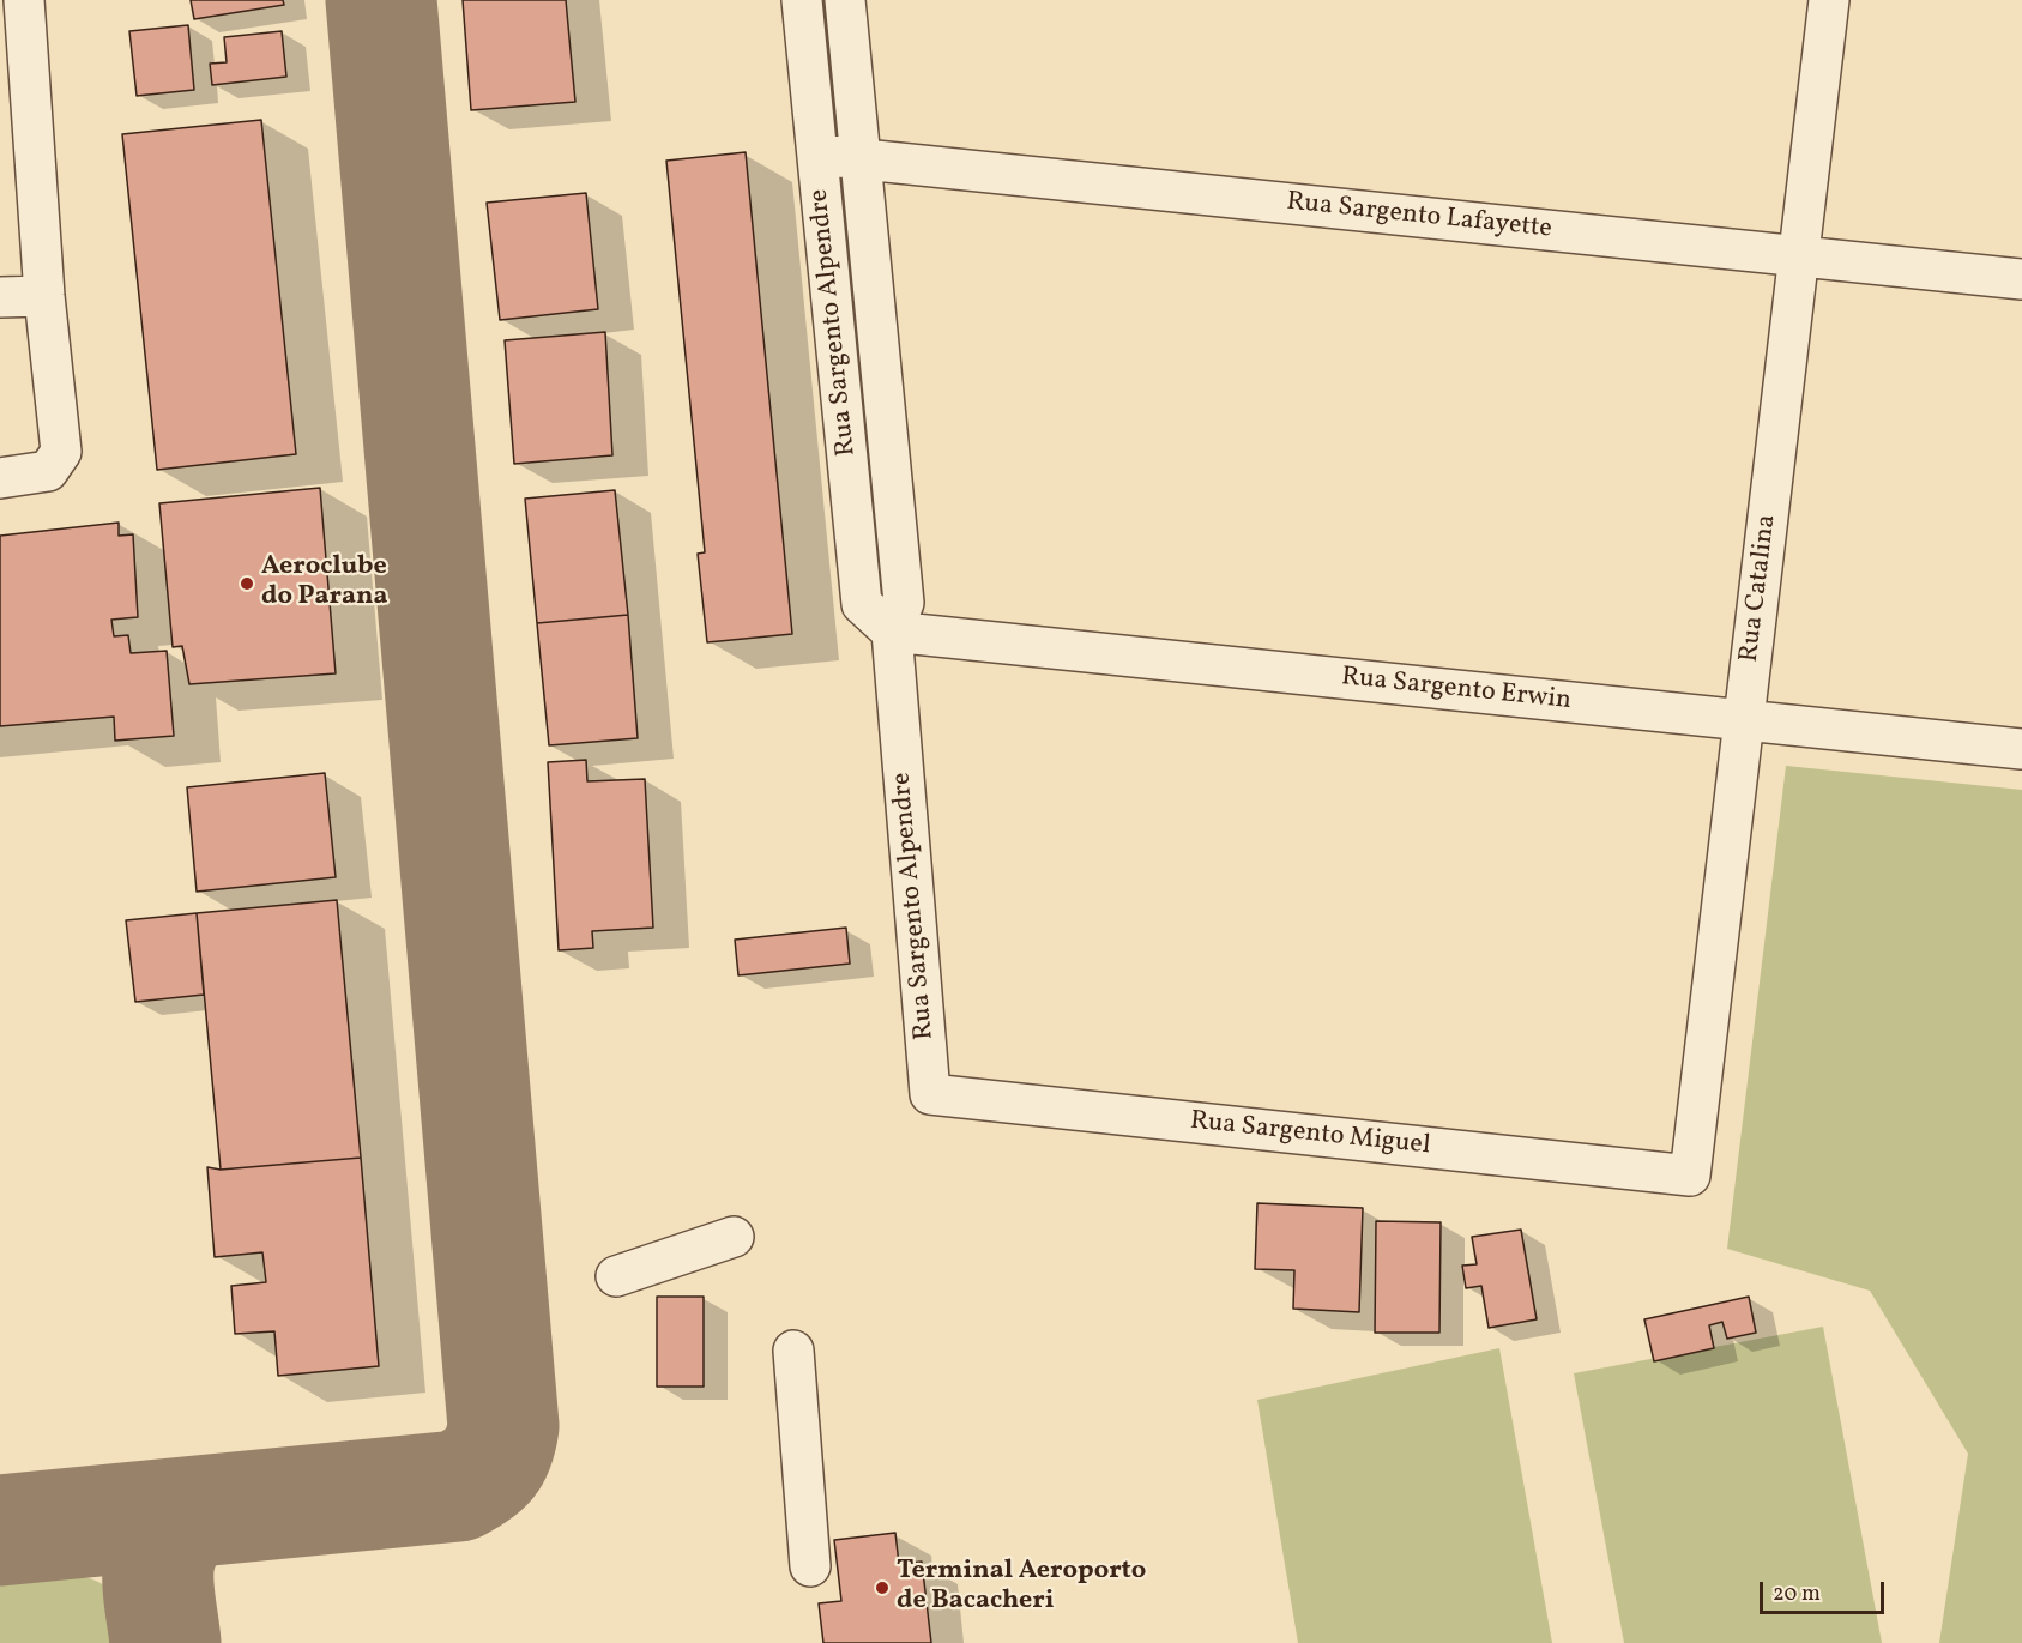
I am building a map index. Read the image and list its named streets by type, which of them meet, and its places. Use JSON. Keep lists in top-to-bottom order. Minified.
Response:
{"streets":{"lane":["Rua Sargento Lafayette","Rua Sargento Alpendre","Rua Catalina","Rua Sargento Erwin","Rua Sargento Miguel"]},"crossings":[["Rua Sargento Lafayette","Rua Sargento Alpendre"],["Rua Sargento Lafayette","Rua Catalina"],["Rua Sargento Alpendre","Rua Sargento Erwin"],["Rua Sargento Alpendre","Rua Sargento Miguel"],["Rua Catalina","Rua Sargento Erwin"],["Rua Catalina","Rua Sargento Miguel"]],"places":["Aeroclube do Parana","Terminal Aeroporto de Bacacheri"],"scale_bar":"20 m"}
